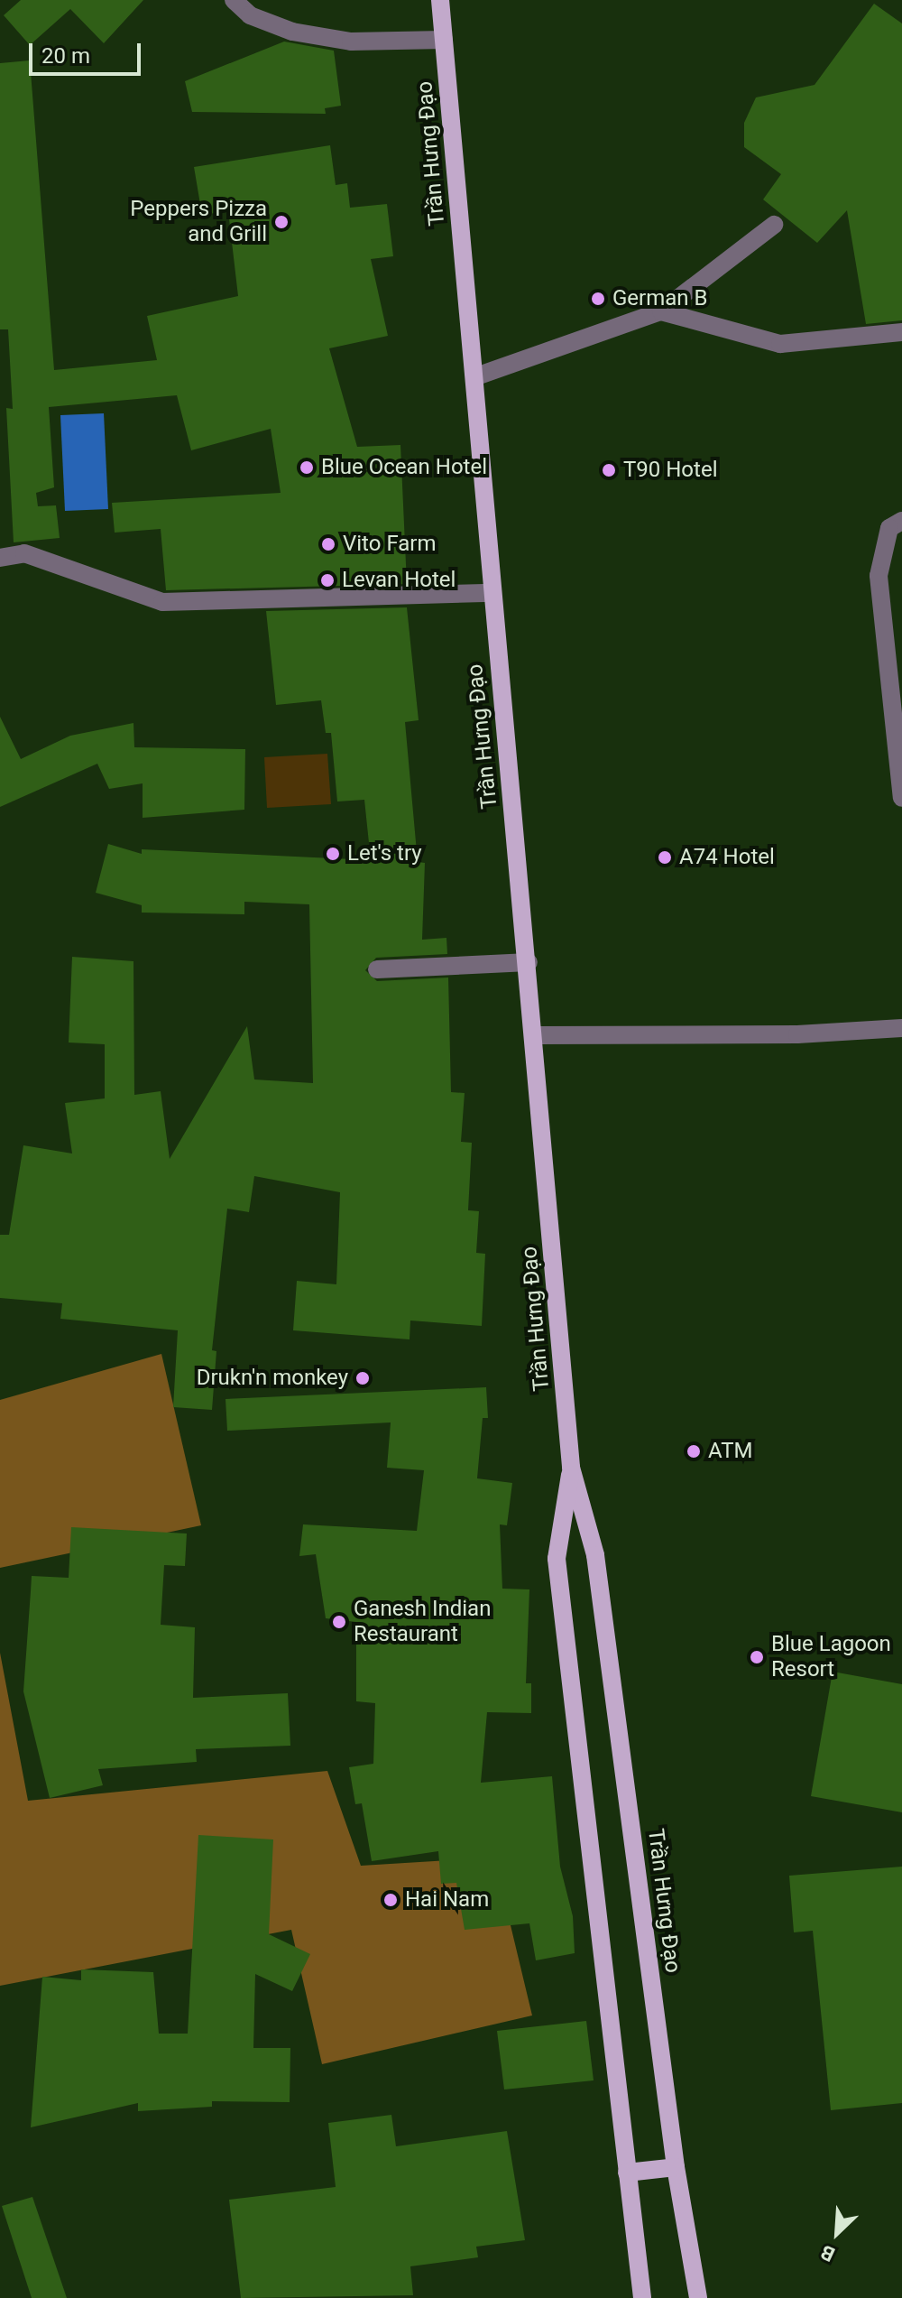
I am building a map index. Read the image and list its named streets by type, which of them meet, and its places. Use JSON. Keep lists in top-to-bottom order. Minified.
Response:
{"streets":{"main road":["Trần Hưng Đạo"]},"places":["Peppers Pizza and Grill","German B","Blue Ocean Hotel","T90 Hotel","Vito Farm","Levan Hotel","Let's try","A74 Hotel","Drukn'n monkey","ATM","Ganesh Indian Restaurant","Blue Lagoon Resort","Hai Nam"],"scale_bar":"20 m","north":"bottom left"}
